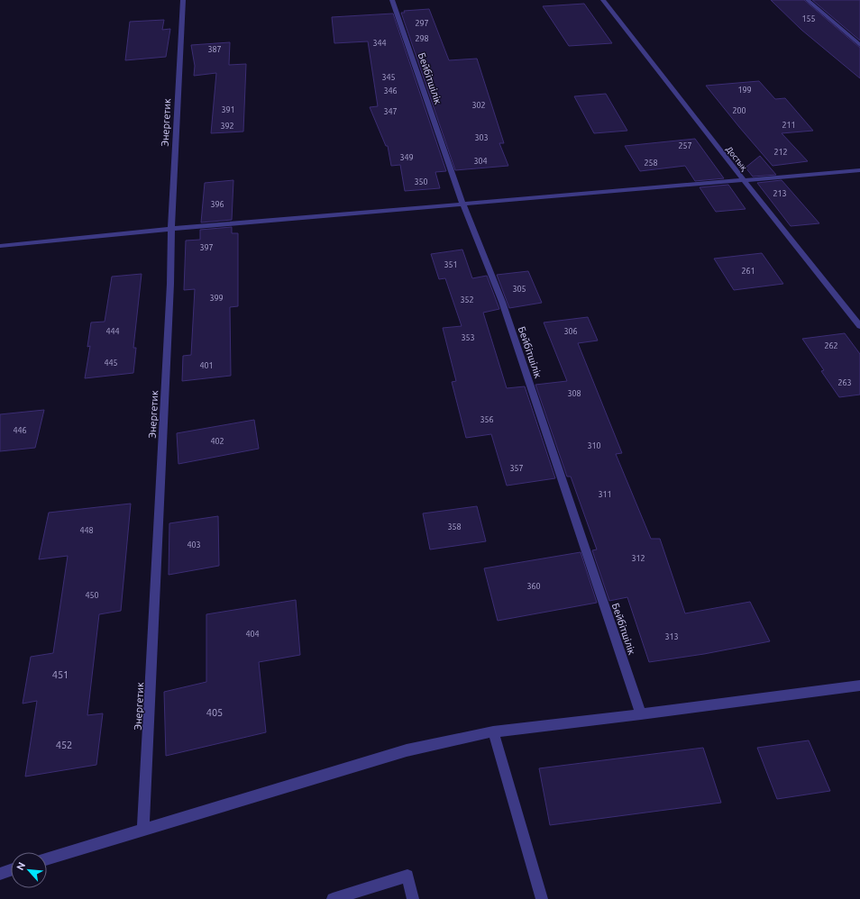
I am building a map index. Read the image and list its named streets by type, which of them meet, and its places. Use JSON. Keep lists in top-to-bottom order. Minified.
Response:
{"streets":{"street":["Бейбітшілік","Энергетик","Достық"]},"house_numbers":["155","297","298","344","387","345","199","346","302","391","200","347","211","392","303","257","212","349","304","258","350","213","396","397","351","261","305","399","352","444","306","353","262","445","401","263","308","356","446","402","310","357","311","358","448","403","312","360","450","404","313","451","405","452"],"north":"top left"}
